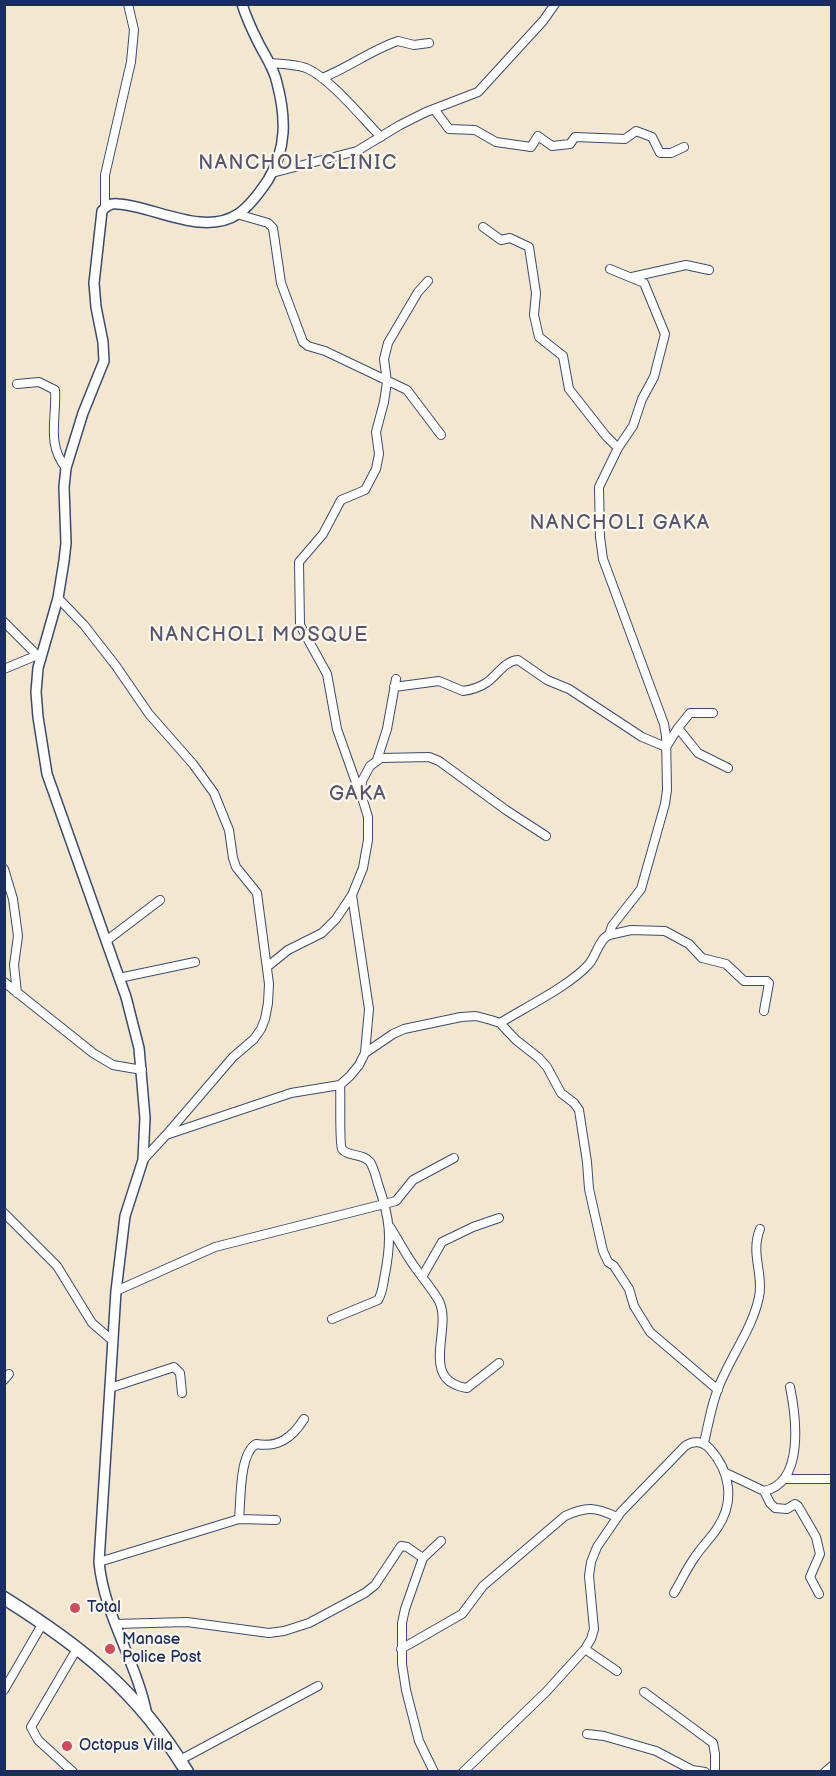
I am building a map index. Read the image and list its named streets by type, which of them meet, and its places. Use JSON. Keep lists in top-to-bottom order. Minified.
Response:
{"districts":["NANCHOLI CLINIC","NANCHOLI GAKA","NANCHOLI MOSQUE","GAKA"],"places":["Total","Manase Police Post","Octopus Villa"]}
